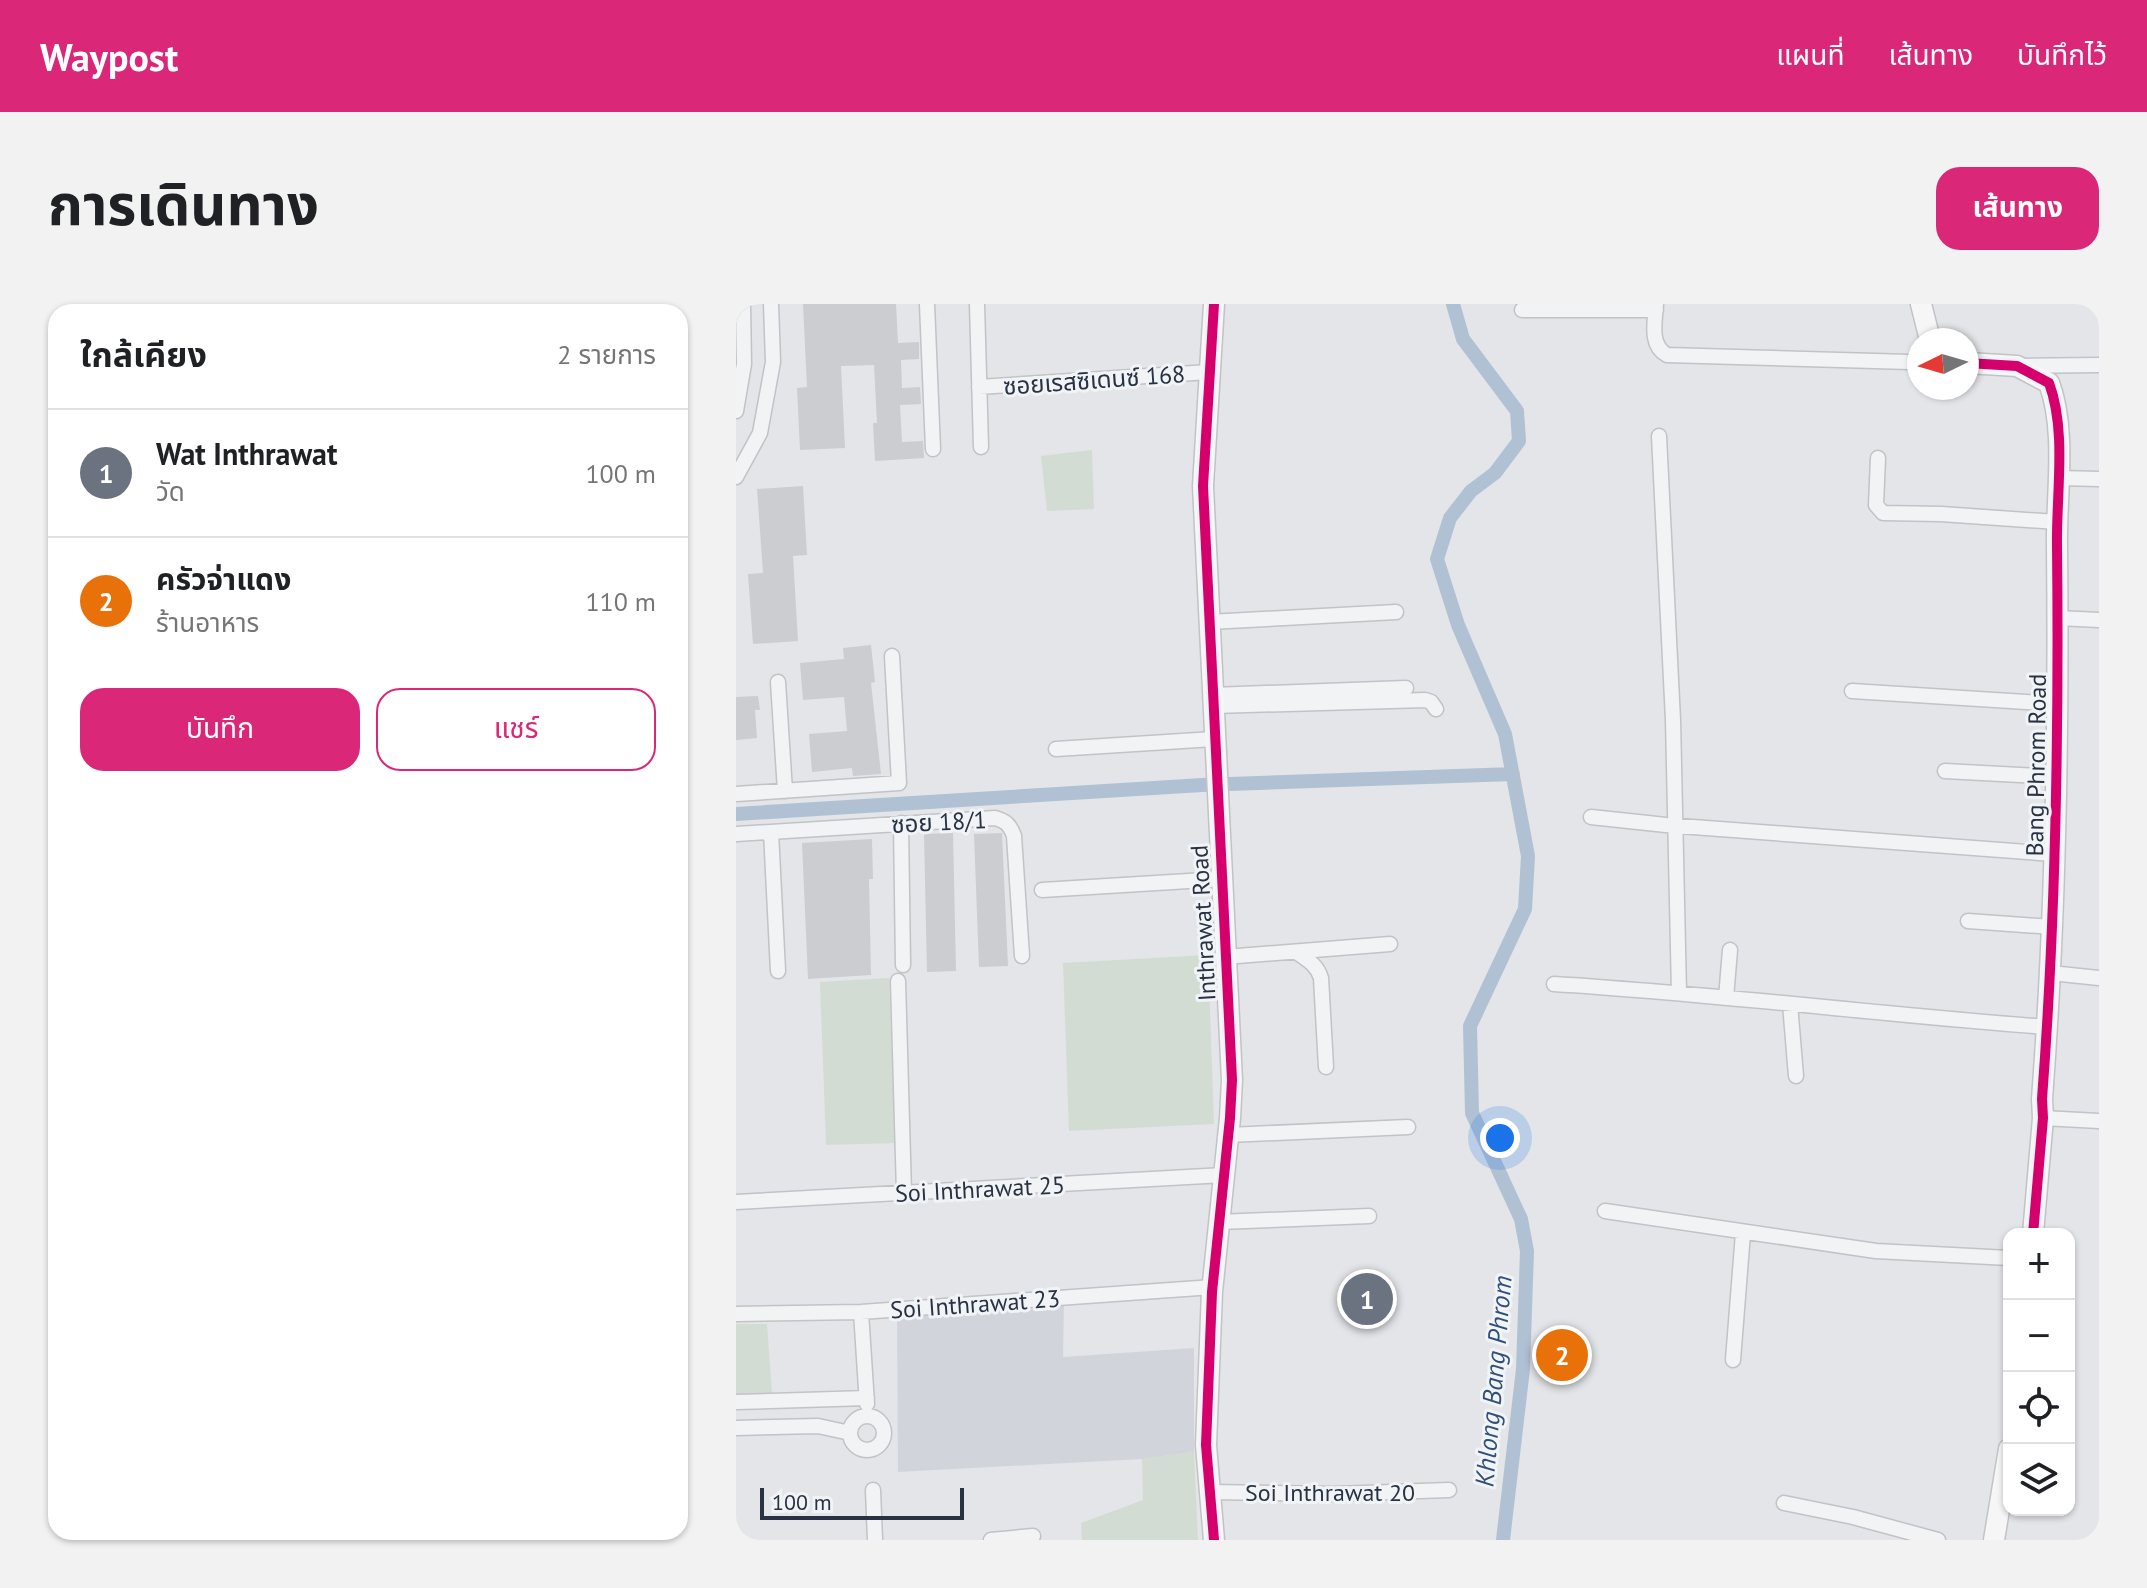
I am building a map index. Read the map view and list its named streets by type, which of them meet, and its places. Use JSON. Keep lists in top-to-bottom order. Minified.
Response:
{"streets":{"street":["ซอยเรสซิเดนซ์ 168","Bang Phrom Road","ซอย 18/1","Inthrawat Road","Soi Inthrawat 25","Soi Inthrawat 23","Soi Inthrawat 20"]},"crossings":[["ซอยเรสซิเดนซ์ 168","Inthrawat Road"],["Inthrawat Road","Soi Inthrawat 25"],["Inthrawat Road","Soi Inthrawat 23"],["Inthrawat Road","Soi Inthrawat 20"]],"water":["Khlong Bang Phrom"],"scale_bar":"100 m","north":"left","page":{"header":"Waypost","nav":["แผนที่","เส้นทาง","บันทึกไว้"],"title":"การเดินทาง","buttons":["เส้นทาง",["บันทึก","แชร์"]],"heading":["ใกล้เคียง","2 รายการ"],"list":[{"mark":"1","name":"Wat Inthrawat","note":"วัด","value":"100 m"},{"mark":"2","name":"ครัวจ่าแดง","note":"ร้านอาหาร","value":"110 m"}],"map_buttons":["+","−"],"pins":["1","2"],"scale":"100 m"}}
